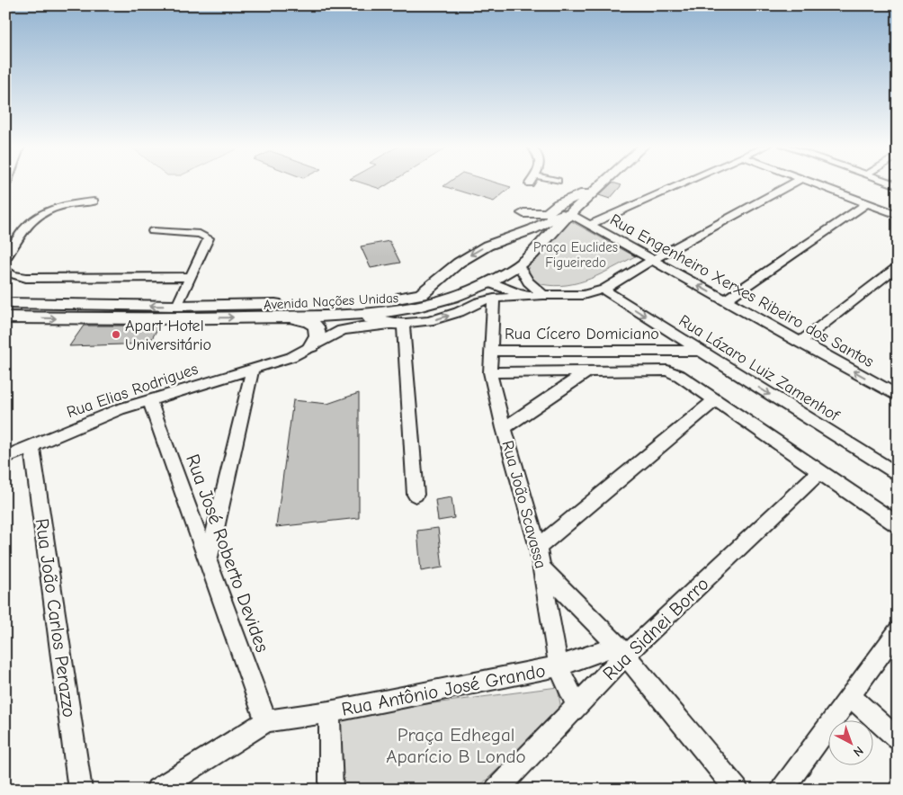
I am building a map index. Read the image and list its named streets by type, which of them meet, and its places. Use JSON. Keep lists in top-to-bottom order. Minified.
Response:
{"streets":{"main road":["Avenida Nações Unidas"],"street":["Rua Engenheiro Xerxes Ribeiro dos Santos","Rua Cícero Domiciano","Rua Lázaro Luiz Zamenhof","Rua Elias Rodrigues","Rua João Scavassa","Rua José Roberto Devides","Rua João Carlos Perazzo","Rua Sidnei Borro","Rua Antônio José Grando"]},"crossings":[["Rua Engenheiro Xerxes Ribeiro dos Santos","Avenida Nações Unidas"],["Rua Engenheiro Xerxes Ribeiro dos Santos","Rua Elias Rodrigues"],["Rua Cícero Domiciano","Rua Lázaro Luiz Zamenhof"],["Rua Cícero Domiciano","Rua João Scavassa"],["Rua Lázaro Luiz Zamenhof","Rua Elias Rodrigues"],["Rua Elias Rodrigues","Rua João Scavassa"],["Rua Elias Rodrigues","Rua José Roberto Devides"],["Rua Elias Rodrigues","Rua João Carlos Perazzo"],["Rua João Scavassa","Rua Sidnei Borro"],["Rua João Scavassa","Rua Antônio José Grando"],["Rua José Roberto Devides","Rua Antônio José Grando"],["Rua Sidnei Borro","Rua Antônio José Grando"]],"parks":["Praça Euclides Figueiredo","Praça Edhegal Aparício B Londo"],"places":["Apart Hotel Universitário"],"north":"bottom right"}
